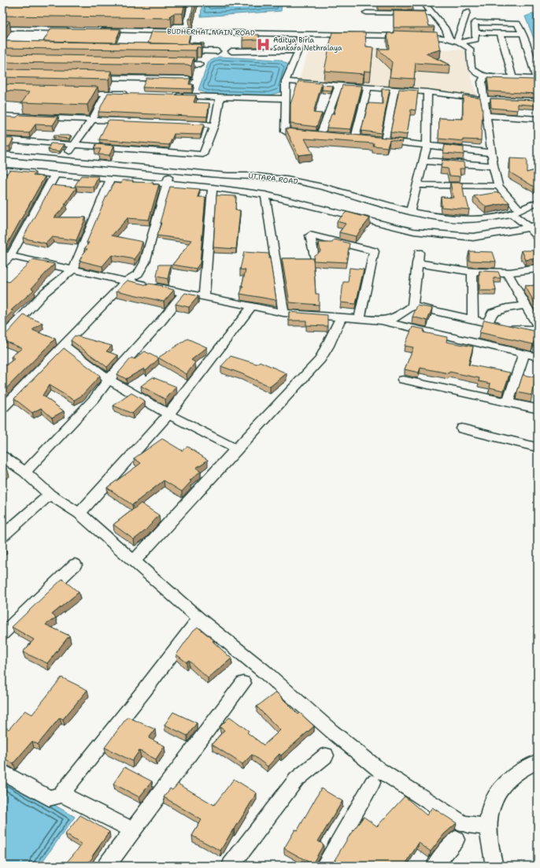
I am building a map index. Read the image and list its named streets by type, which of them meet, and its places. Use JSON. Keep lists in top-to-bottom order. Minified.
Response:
{"streets":{"street":["BUDHERHAT MAIN ROAD","UTTARA ROAD"]},"places":{"hospital":["Aditya Birla Sankara Nethralaya"]}}
